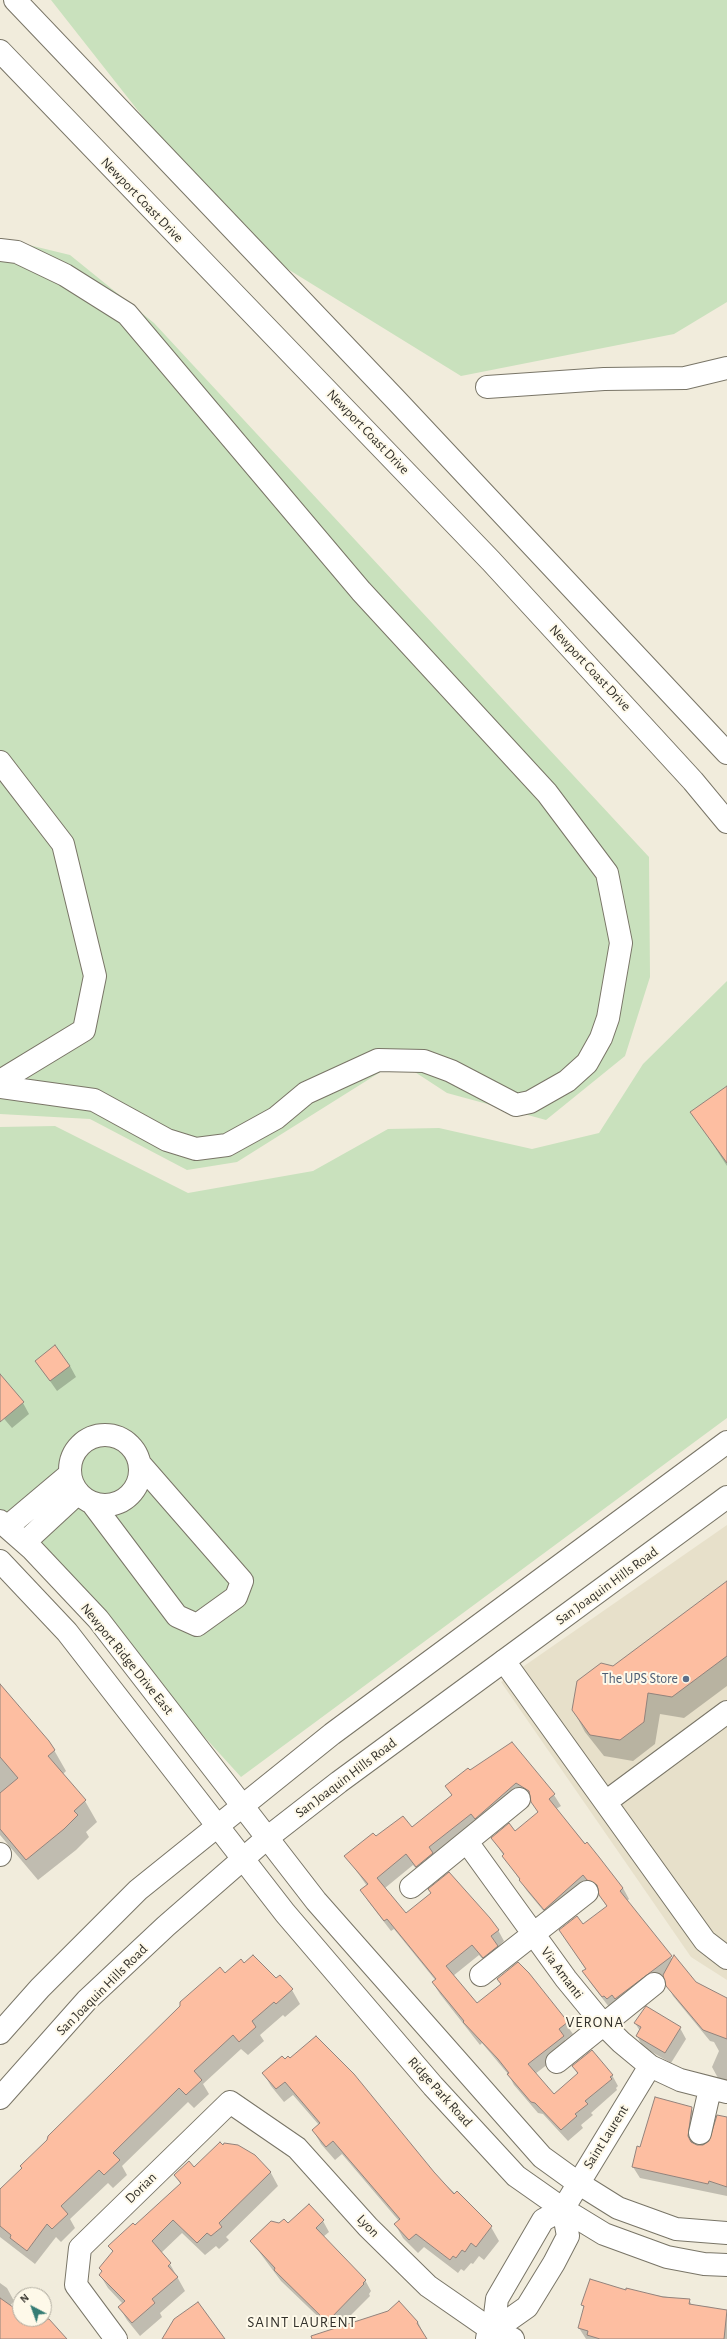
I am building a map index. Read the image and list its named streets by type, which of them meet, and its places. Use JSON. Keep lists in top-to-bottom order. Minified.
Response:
{"streets":{"main road":["Newport Coast Drive","San Joaquin Hills Road","Newport Ridge Drive East","Via Amanti","Ridge Park Road","Saint Laurent","Dorian","Lyon"]},"crossings":[["San Joaquin Hills Road","Ridge Park Road"],["Via Amanti","Saint Laurent"],["Ridge Park Road","Saint Laurent"],["Dorian","Lyon"]],"districts":["VERONA","SAINT LAURENT"],"places":["The UPS Store"],"north":"top left"}
